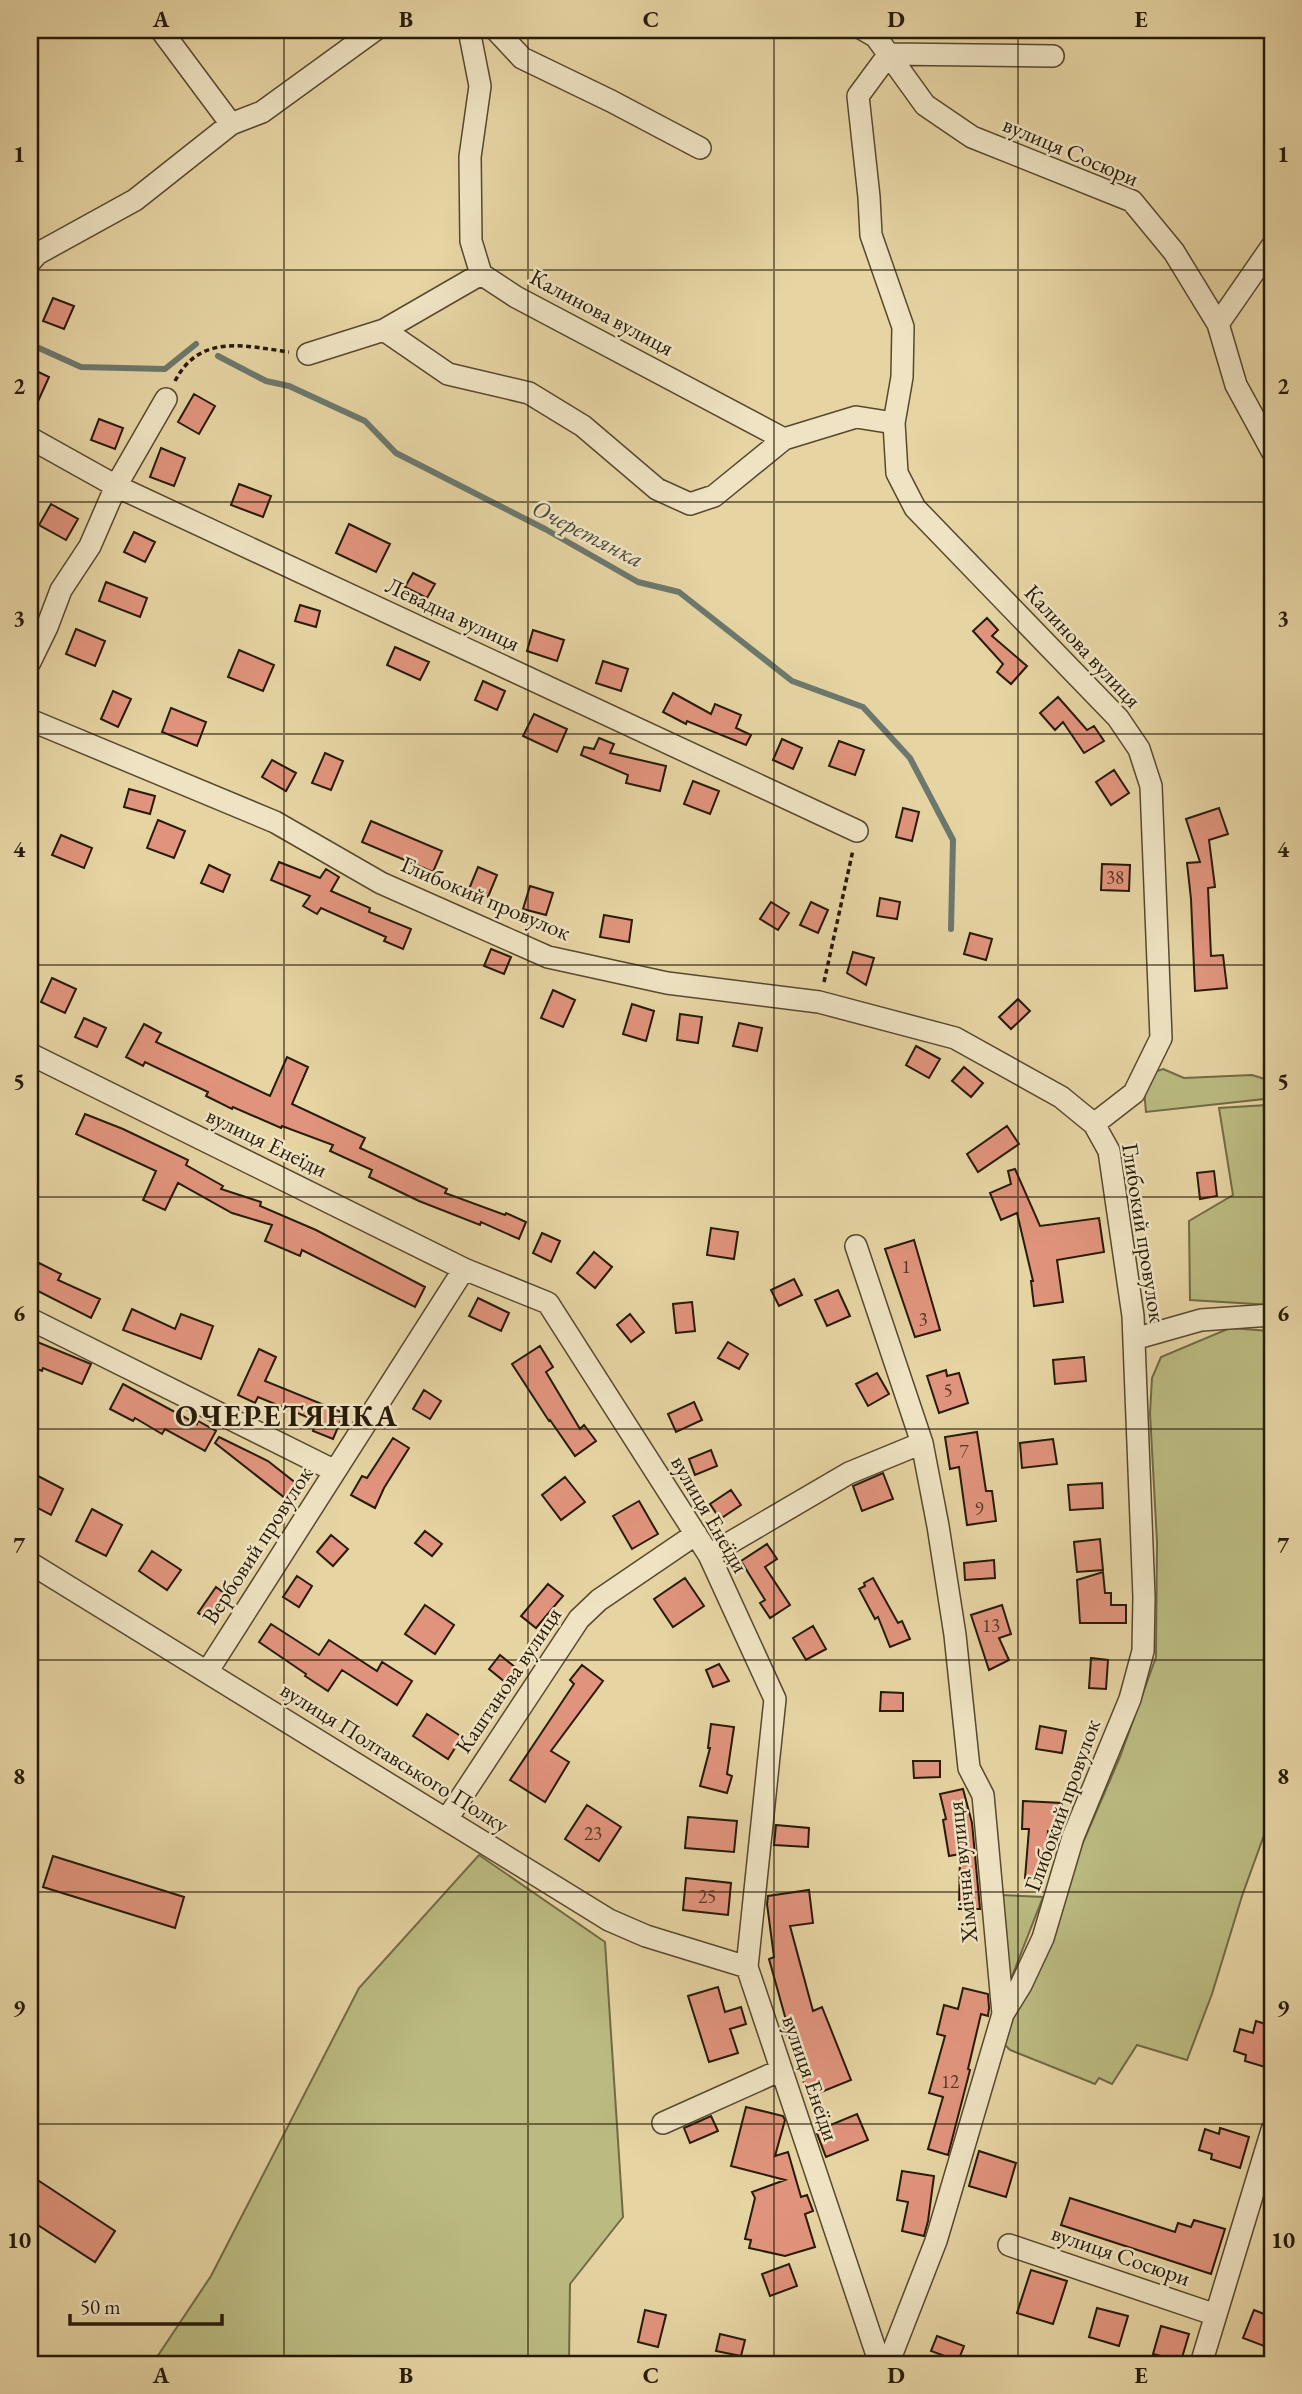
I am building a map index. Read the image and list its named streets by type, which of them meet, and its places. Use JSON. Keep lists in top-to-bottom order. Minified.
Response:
{"streets":{"street":["вулиця Сосюри","Калинова вулиця","Левадна вулиця","Глибокий провулок","вулиця Енеїди","Вербовий провулок","Каштанова вулиця","вулиця Полтавського Полку","Хімічна вулиця"]},"crossings":[["вулиця Сосюри","Калинова вулиця"],["Калинова вулиця","Глибокий провулок"],["Глибокий провулок","Хімічна вулиця"],["вулиця Енеїди","Вербовий провулок"],["вулиця Енеїди","Каштанова вулиця"],["вулиця Енеїди","вулиця Полтавського Полку"],["Вербовий провулок","вулиця Полтавського Полку"],["Каштанова вулиця","вулиця Полтавського Полку"]],"districts":["ОЧЕРЕТЯНКА"],"water":["Очеретянка"],"house_numbers":["38","1","3","5","7","9","13","23","25","12"],"scale_bar":"50 m","grid":{"columns":["A","B","C","D","E"],"rows":["1","2","3","4","5","6","7","8","9","10"]}}
